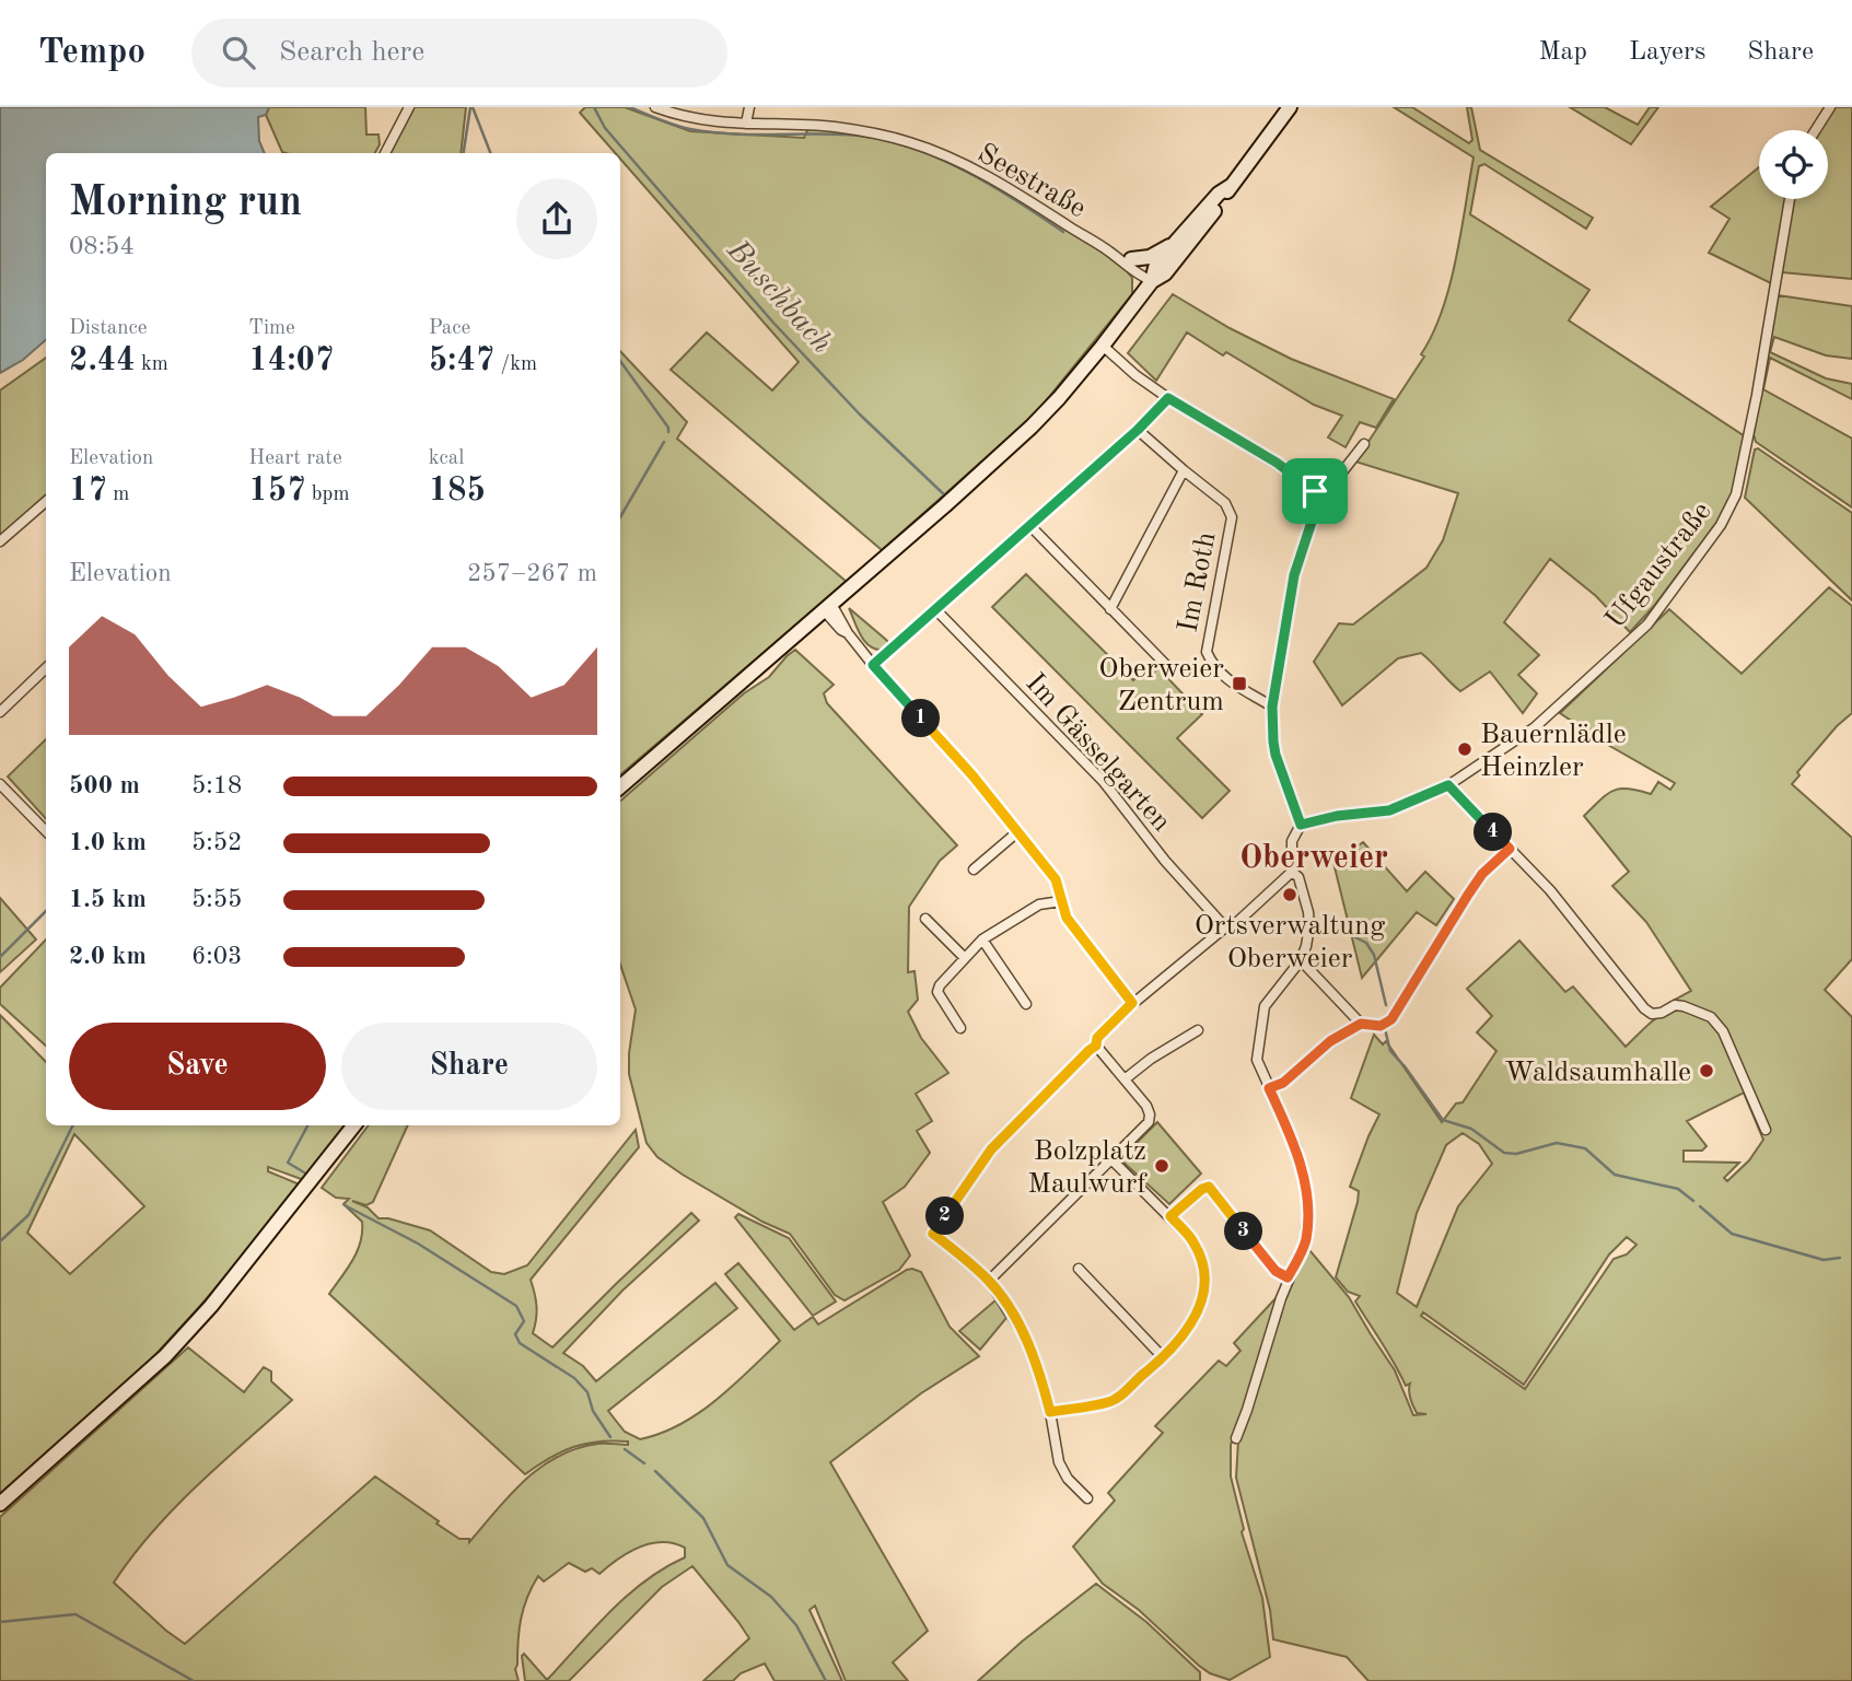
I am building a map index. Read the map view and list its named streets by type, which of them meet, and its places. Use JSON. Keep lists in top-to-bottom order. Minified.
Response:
{"streets":{"street":["Seestraße","Ufgaustraße","Im Roth","Im Gässelgarten"]},"districts":["Oberweier"],"water":["Buschbach"],"places":{"transit":["Oberweier Zentrum"],"other":["Bauernlädle Heinzler","Ortsverwaltung Oberweier","Waldsaumhalle","Bolzplatz Maulwurf"]},"page":{"header":"Tempo","search":"Search here","nav":["Map","Layers","Share"],"heading":["Morning run","08:54"],"stats":[["Distance","2.44 km"],["Time","14:07"],["Pace","5:47 /km"],["Elevation","17 m"],["Heart rate","157 bpm"],["kcal","185"]],"chart":["Elevation","257–267 m"],"pins":["1","4","2","3"],"list":[{"name":"500 m","note":"5:18"},{"name":"1.0 km","note":"5:52"},{"name":"1.5 km","note":"5:55"},{"name":"2.0 km","note":"6:03"}],"buttons":["Save","Share"]}}
